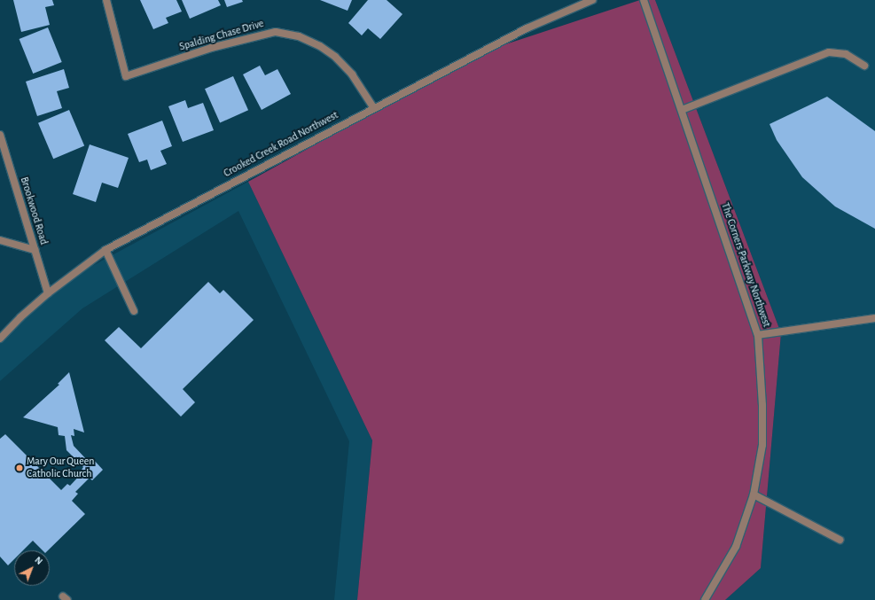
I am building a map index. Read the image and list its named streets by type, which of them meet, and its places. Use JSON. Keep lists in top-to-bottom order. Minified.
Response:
{"streets":{"street":["Spalding Chase Drive","Crooked Creek Road Northwest","Brookwood Road","The Corners Parkway Northwest"]},"crossings":[["Spalding Chase Drive","Crooked Creek Road Northwest"],["Crooked Creek Road Northwest","Brookwood Road"]],"places":["Mary Our Queen Catholic Church"],"north":"top right"}
